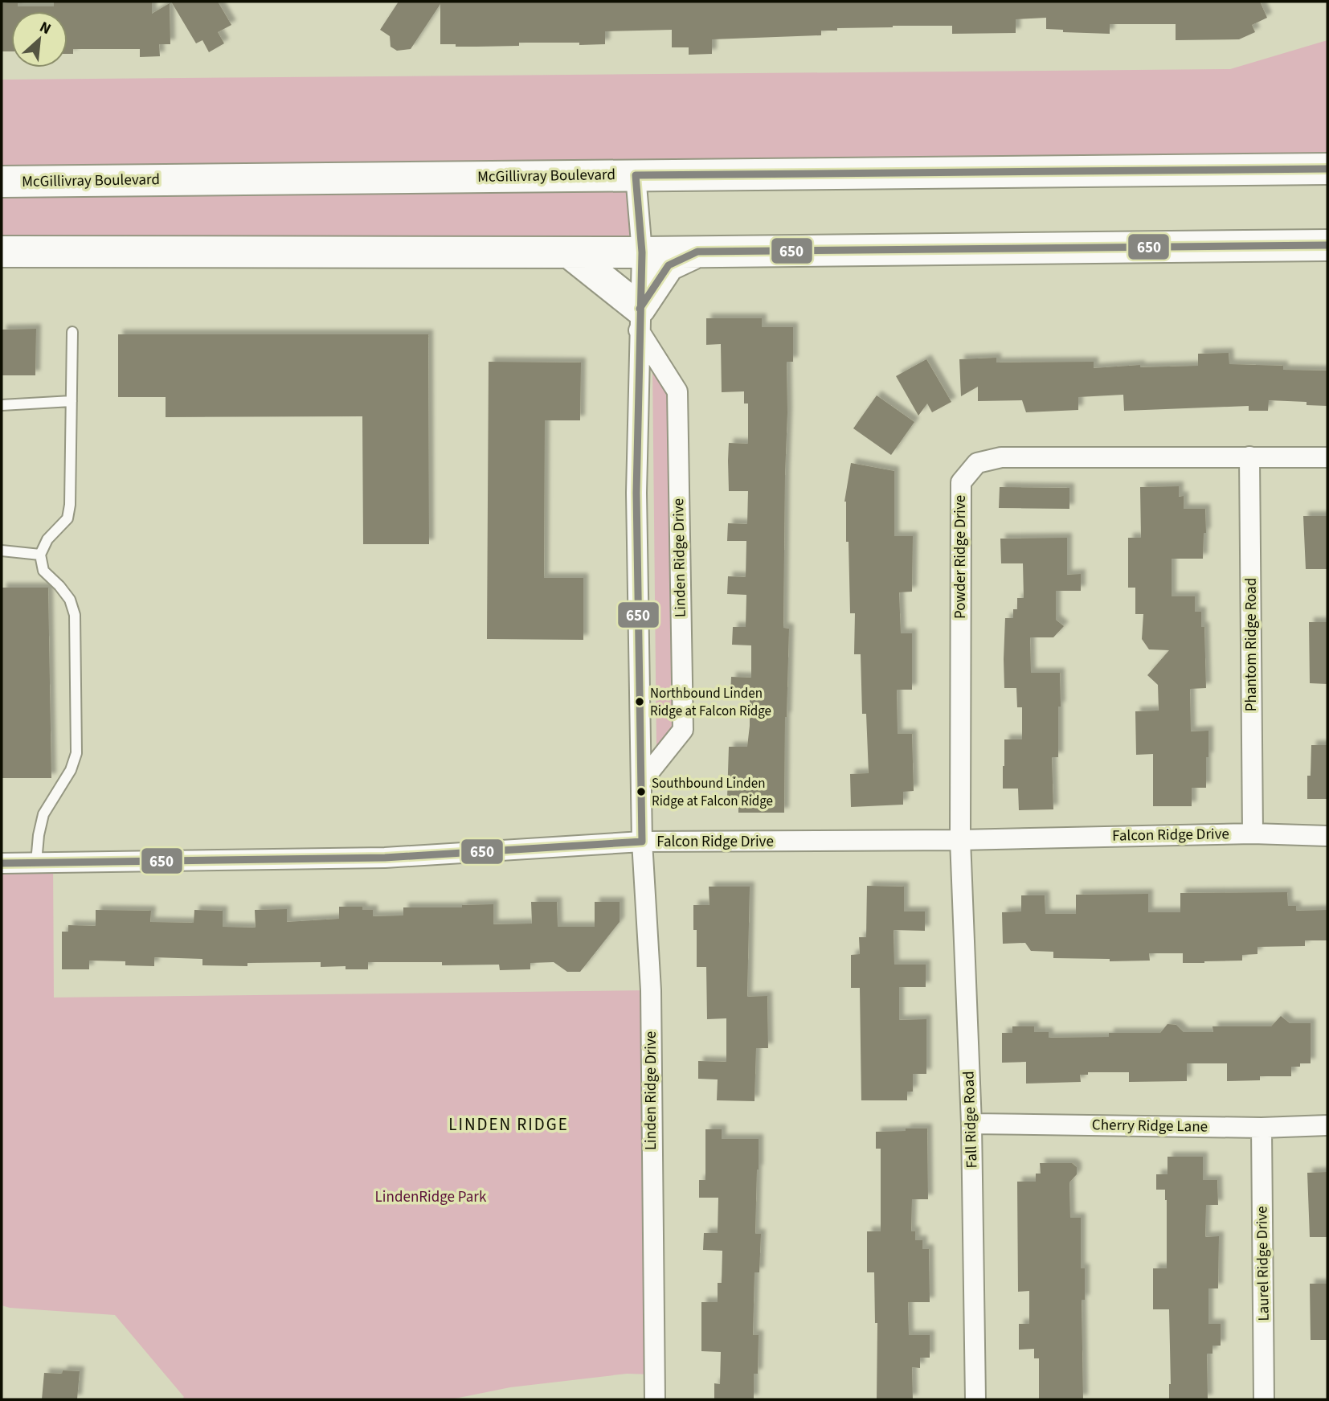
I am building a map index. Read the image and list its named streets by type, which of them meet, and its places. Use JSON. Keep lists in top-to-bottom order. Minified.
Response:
{"streets":{"main road":["McGillivray Boulevard"],"street":["Powder Ridge Drive","Linden Ridge Drive","Phantom Ridge Road","Falcon Ridge Drive","Fall Ridge Road","Cherry Ridge Lane","Laurel Ridge Drive"]},"crossings":[["McGillivray Boulevard","Linden Ridge Drive"],["Powder Ridge Drive","Phantom Ridge Road"],["Powder Ridge Drive","Falcon Ridge Drive"],["Powder Ridge Drive","Fall Ridge Road"],["Linden Ridge Drive","Falcon Ridge Drive"],["Phantom Ridge Road","Falcon Ridge Drive"],["Falcon Ridge Drive","Fall Ridge Road"],["Fall Ridge Road","Cherry Ridge Lane"],["Cherry Ridge Lane","Laurel Ridge Drive"]],"districts":["LINDEN RIDGE"],"parks":["LindenRidge Park"],"places":["Northbound Linden Ridge at Falcon Ridge","Southbound Linden Ridge at Falcon Ridge"],"lines":["transit line 650"],"north":"top right"}
